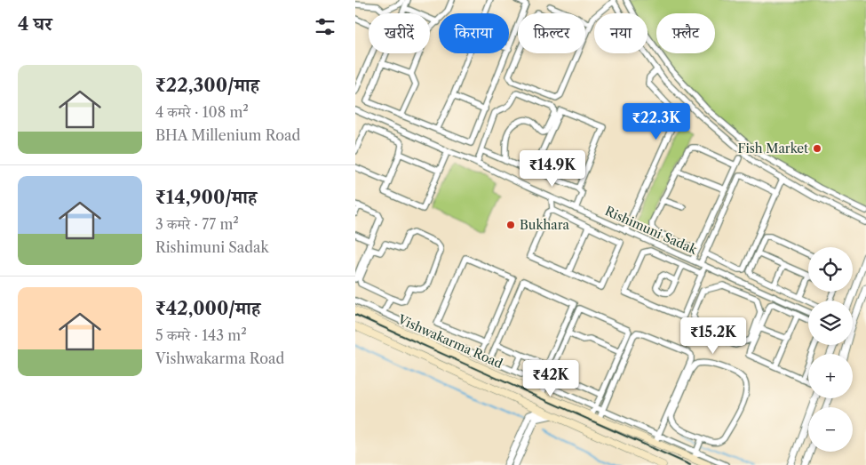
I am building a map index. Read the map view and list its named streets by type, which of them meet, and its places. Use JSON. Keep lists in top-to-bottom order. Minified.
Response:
{"streets":{"main road":["Vishwakarma Road"],"street":["Rishimuni Sadak"]},"places":["Fish Market","Bukhara"],"page":{"heading":"4 घर","chip":["खरीदें","किराया","फ़िल्टर","नया","फ़्लैट"],"list":[{"name":"₹22,300/माह","note":"4 कमरे · 108 m² · BHA Millenium Road"},{"name":"₹14,900/माह","note":"3 कमरे · 77 m² · Rishimuni Sadak"},{"name":"₹42,000/माह","note":"5 कमरे · 143 m² · Vishwakarma Road"}],"price":["₹22.3K","₹14.9K","₹15.2K","₹42K"],"map_buttons":["+","−"]}}
